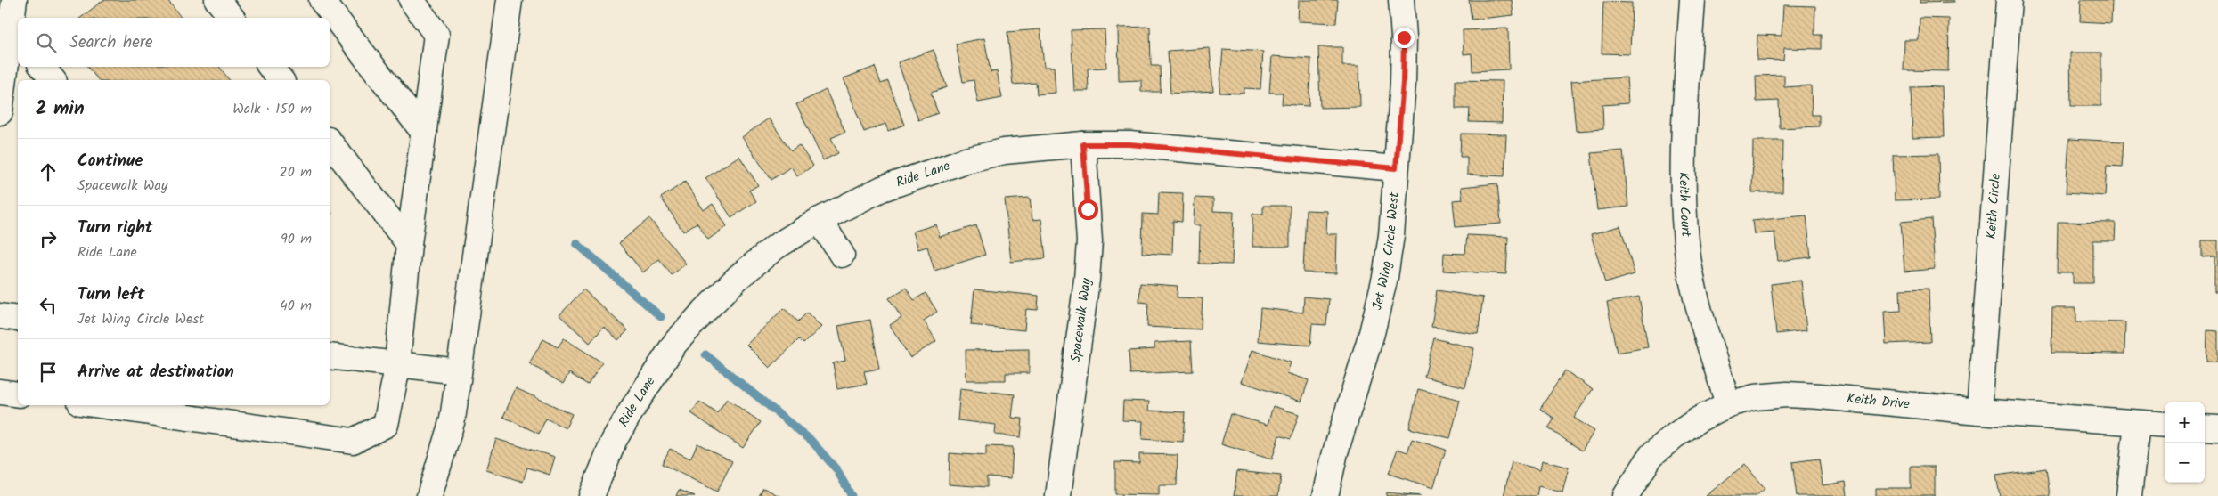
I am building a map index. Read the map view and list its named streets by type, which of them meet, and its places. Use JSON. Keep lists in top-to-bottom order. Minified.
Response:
{"streets":{"street":["Ride Lane","Keith Court","Keith Circle","Jet Wing Circle West","Spacewalk Way","Keith Drive"]},"crossings":[["Ride Lane","Jet Wing Circle West"],["Ride Lane","Spacewalk Way"],["Keith Court","Keith Drive"],["Keith Circle","Keith Drive"]],"page":{"search":"Search here","heading":["2 min","Walk · 150 m"],"list":[["Continue","Spacewalk Way","20 m"],["Turn right","Ride Lane","90 m"],["Turn left","Jet Wing Circle West","40 m"],"Arrive at destination"],"map_buttons":["+","−"]}}
